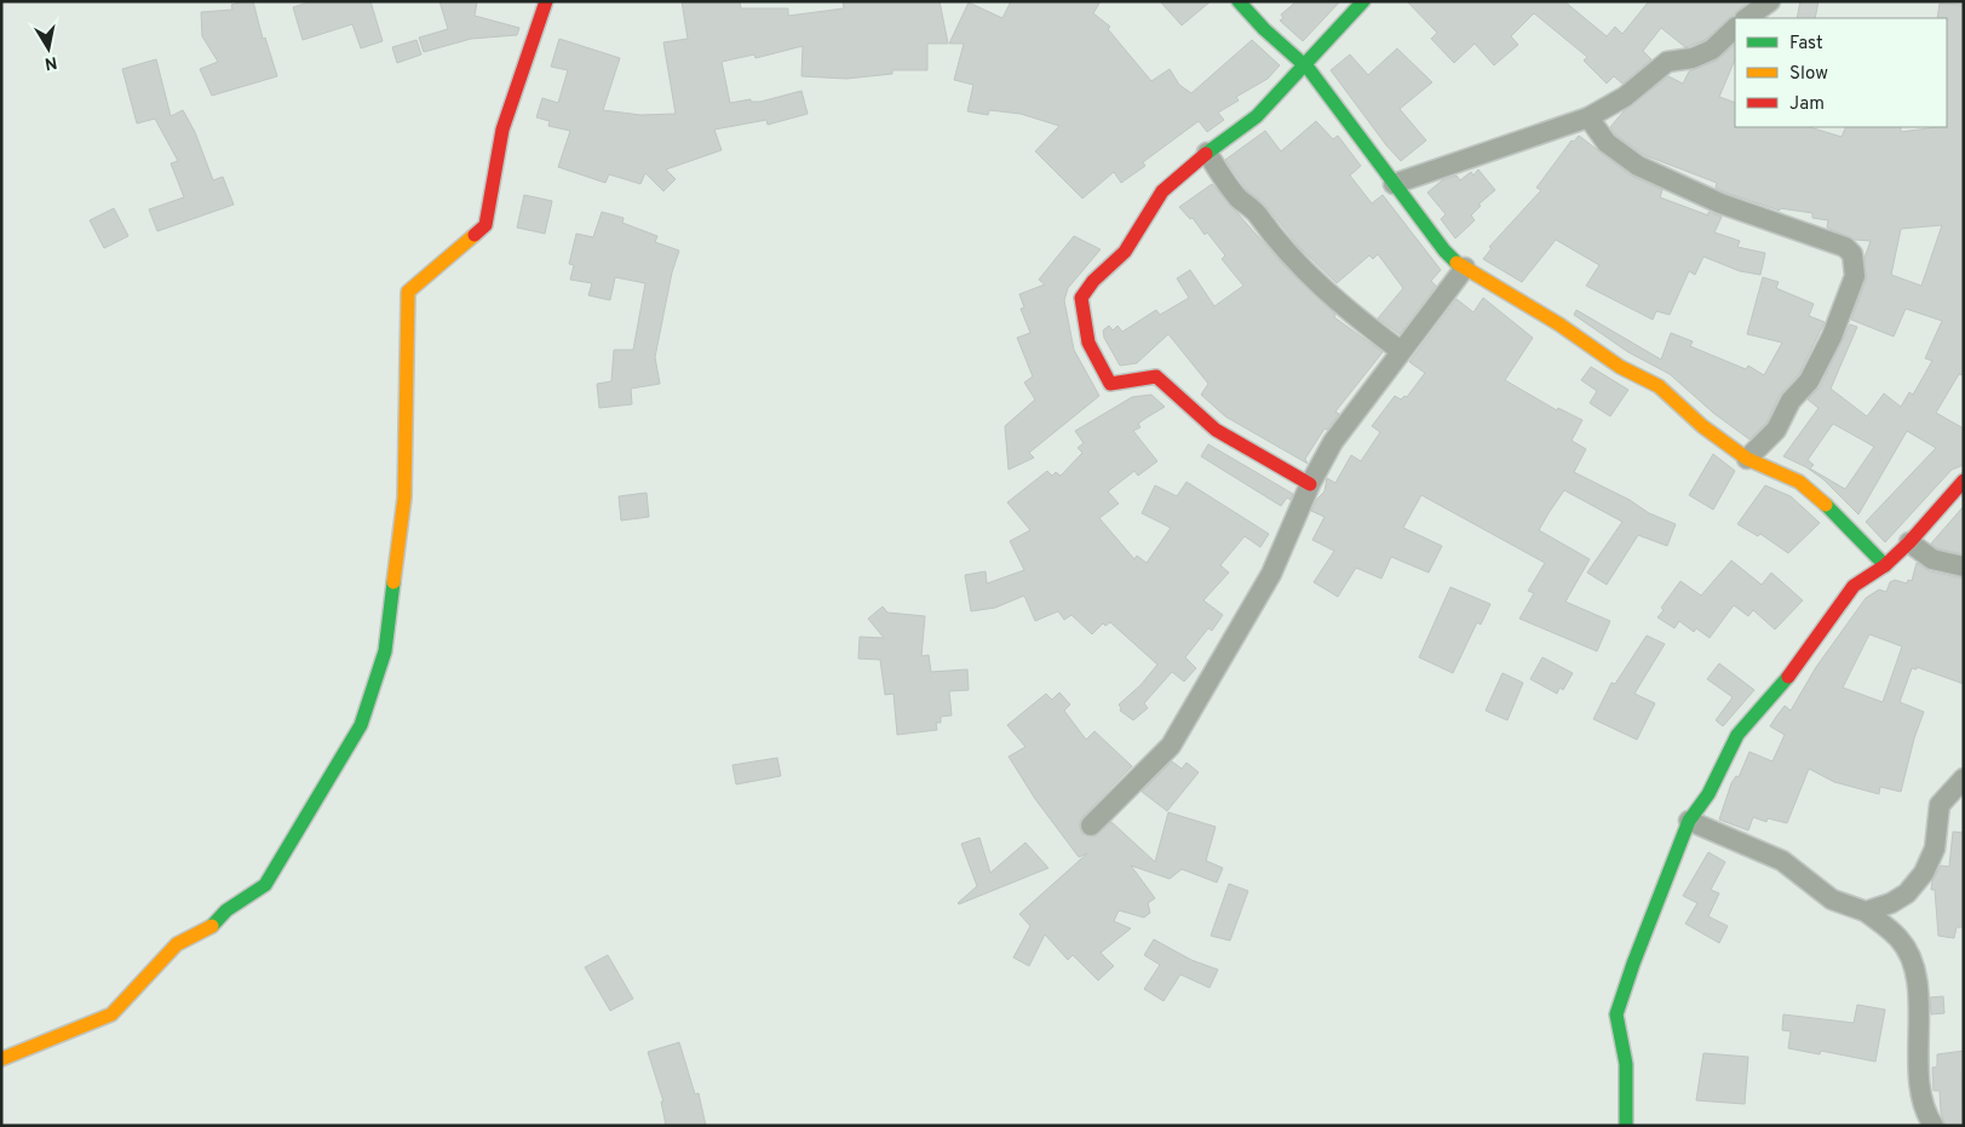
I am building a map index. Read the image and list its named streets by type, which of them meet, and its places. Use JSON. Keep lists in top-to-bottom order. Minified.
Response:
{"legend":["Fast","Slow","Jam"],"north":"bottom"}
